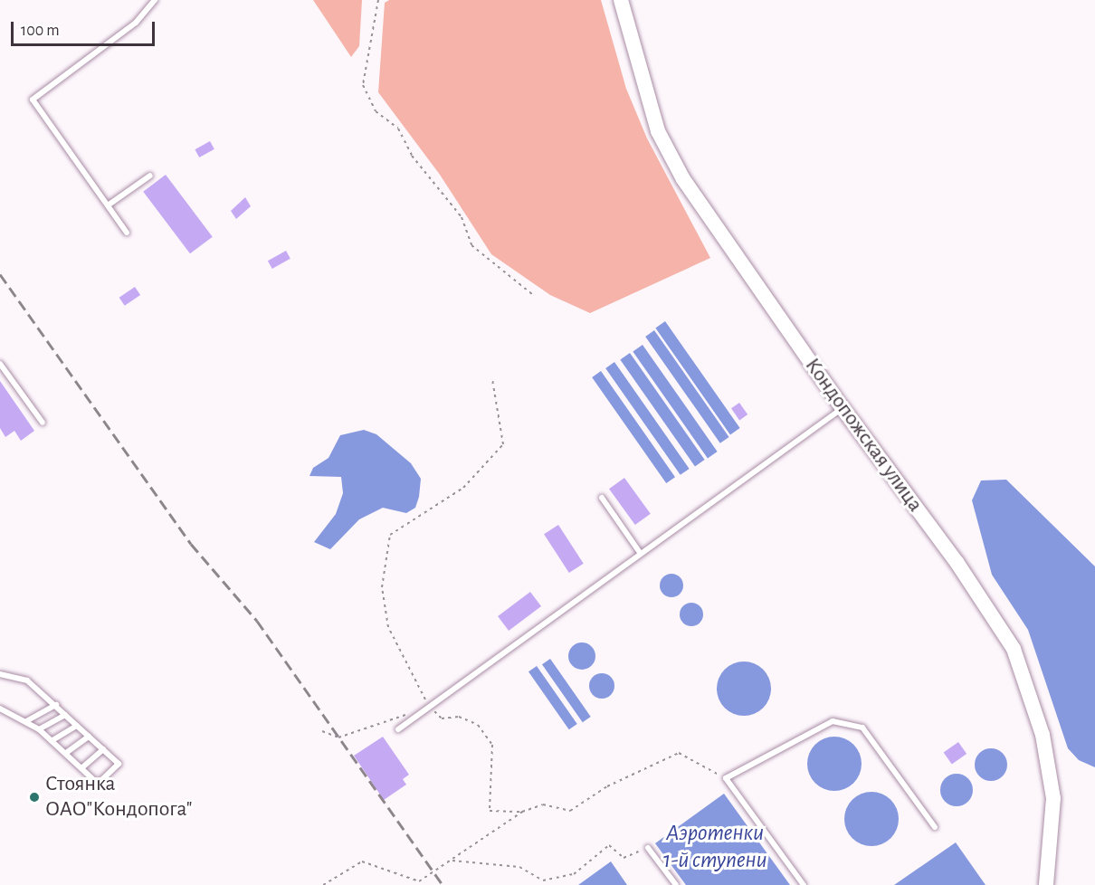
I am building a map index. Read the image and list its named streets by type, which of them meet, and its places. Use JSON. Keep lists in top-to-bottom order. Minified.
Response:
{"streets":{"street":["Кондопожская улица"]},"water":["Аэротенки 1-й ступени"],"places":["Стоянка ОАО\"Кондопога\""],"scale_bar":"100 m"}
